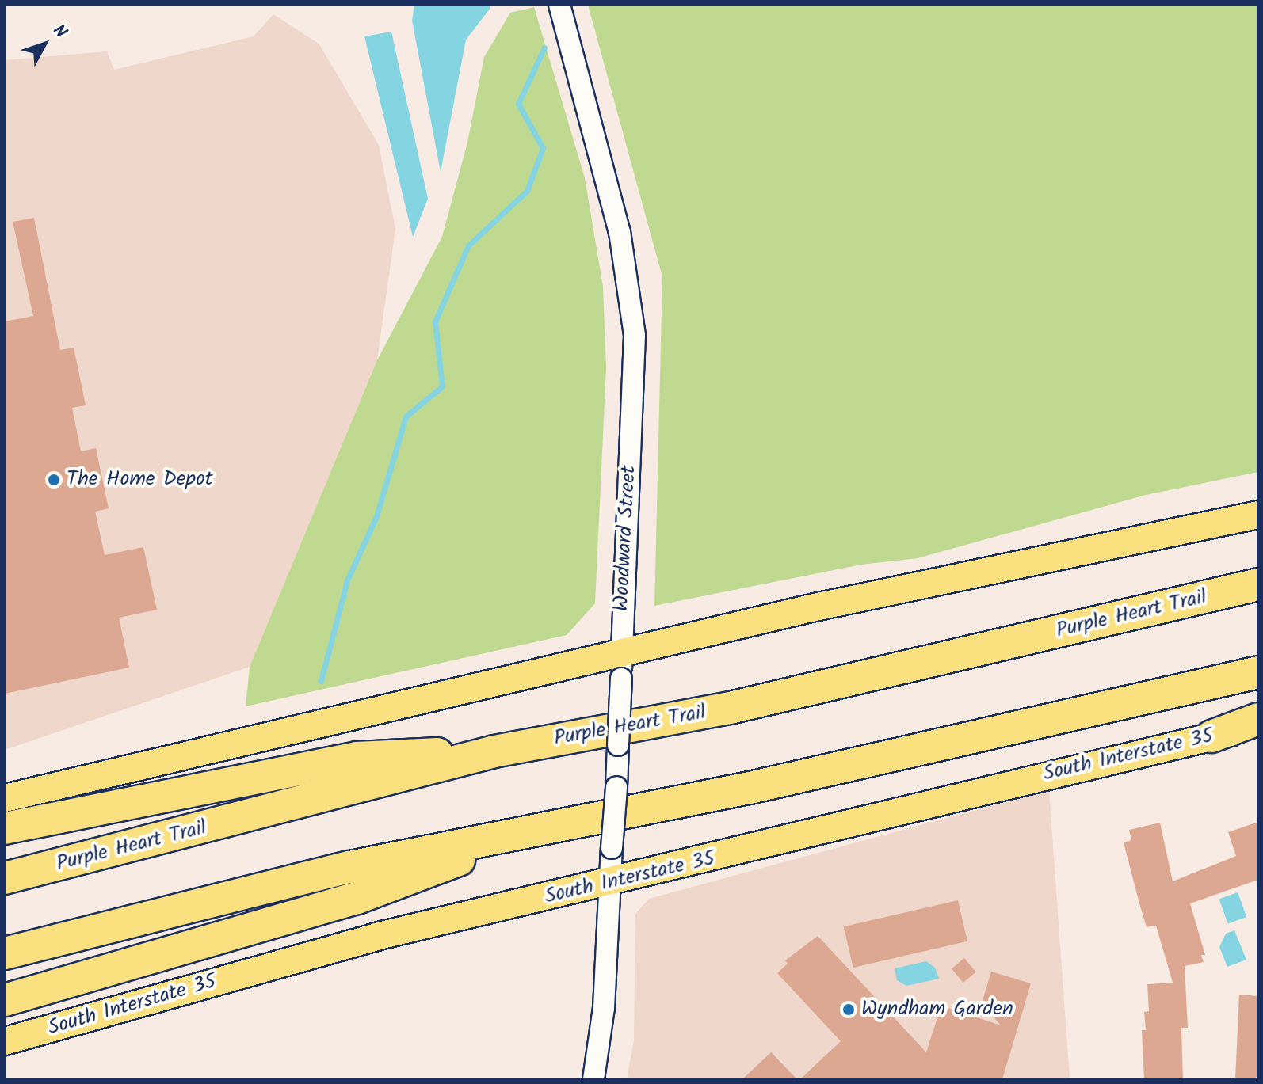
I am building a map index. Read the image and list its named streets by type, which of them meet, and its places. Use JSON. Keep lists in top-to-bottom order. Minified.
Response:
{"streets":{"highway":["Purple Heart Trail"],"main road":["South Interstate 35"],"street":["Woodward Street"]},"crossings":[["Woodward Street","South Interstate 35"]],"places":["The Home Depot","Wyndham Garden"],"north":"top right"}
